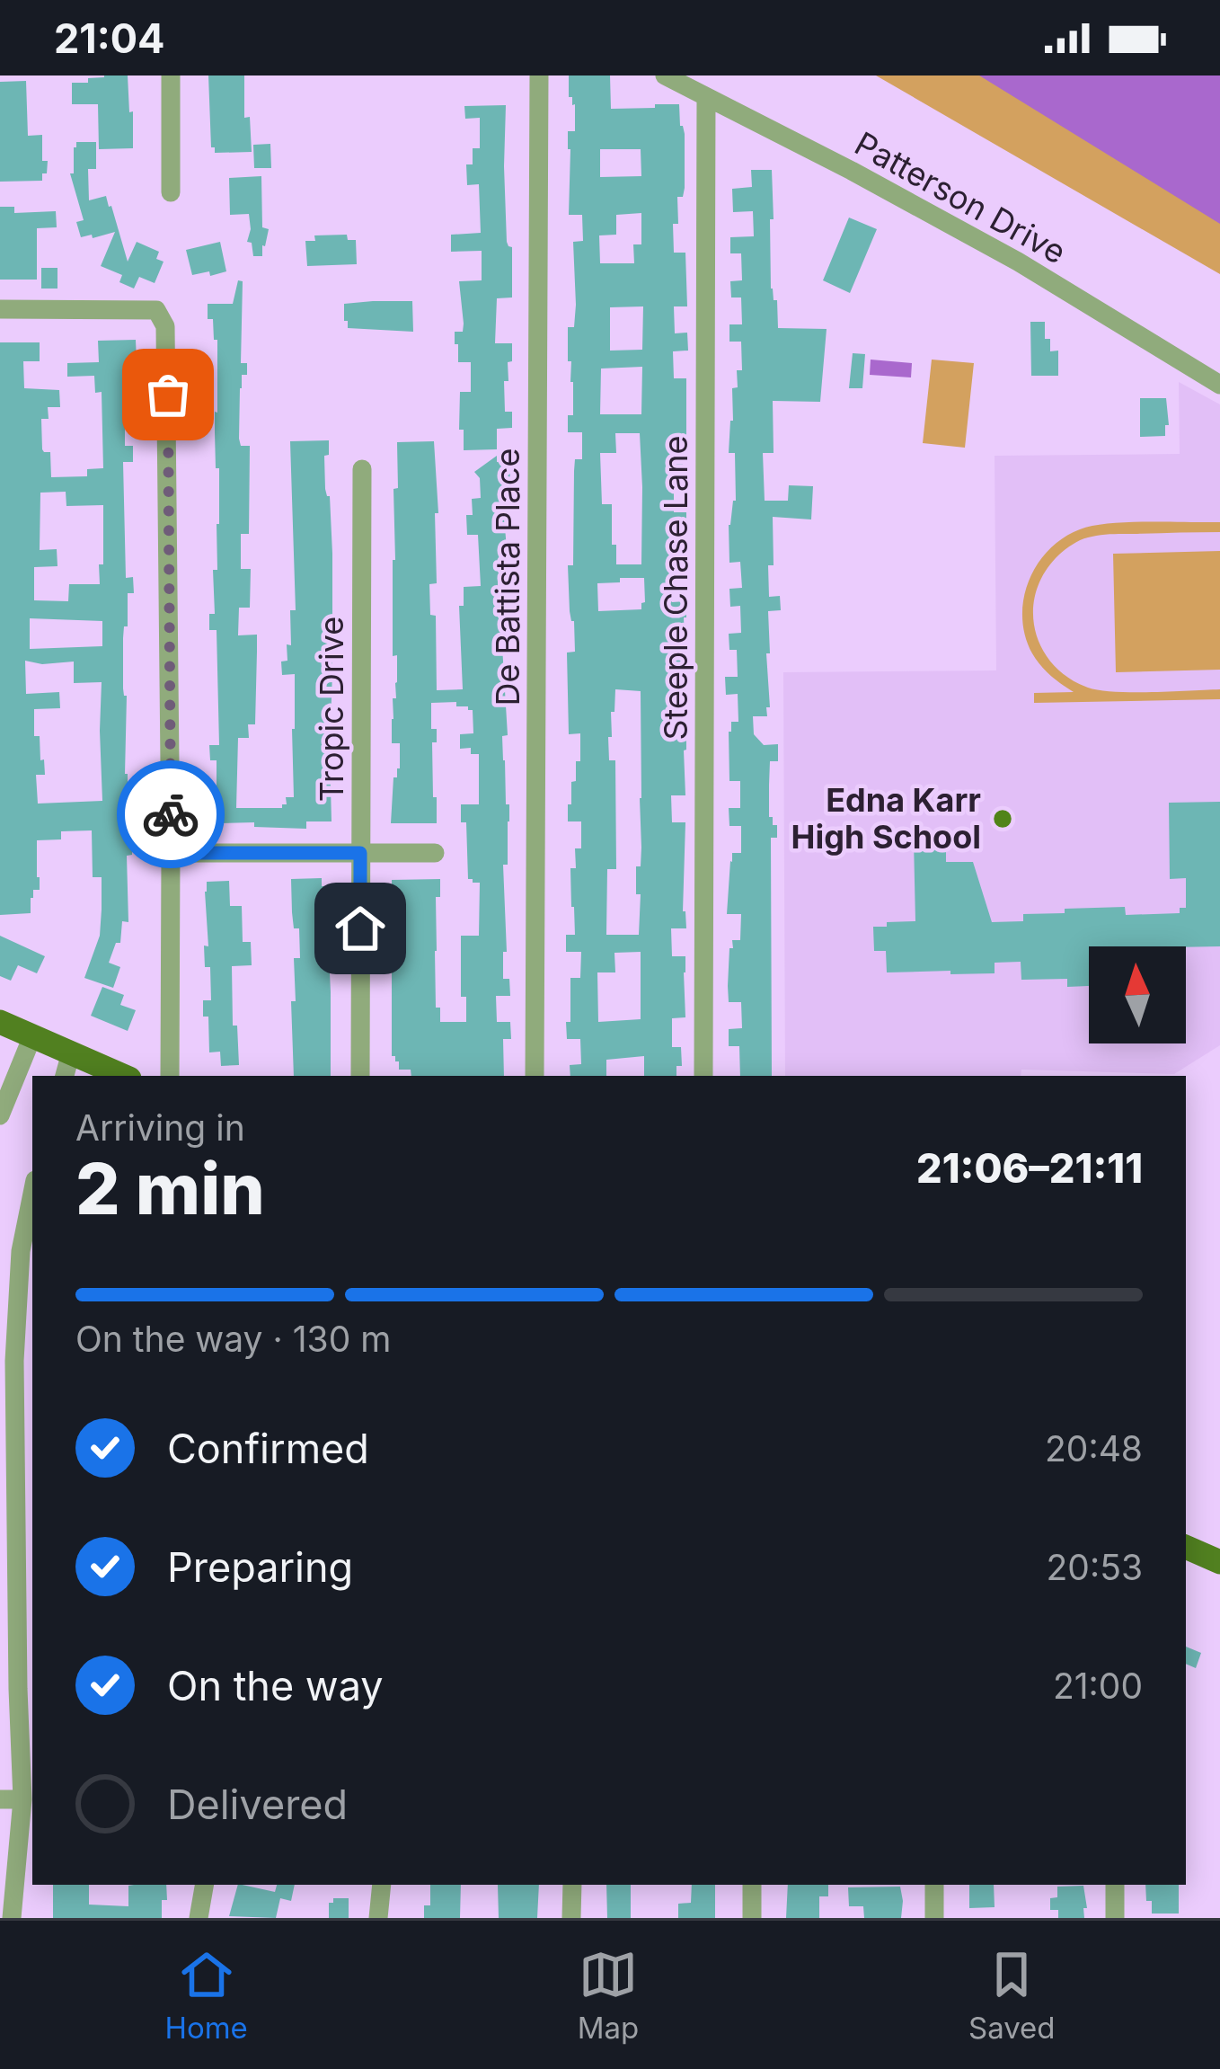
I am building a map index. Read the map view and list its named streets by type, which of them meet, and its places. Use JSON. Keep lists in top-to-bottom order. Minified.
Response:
{"streets":{"street":["Patterson Drive","De Battista Place","Steeple Chase Lane","Tropic Drive"]},"crossings":[["Patterson Drive","Steeple Chase Lane"]],"places":["Edna Karr High School"],"north":"top","page":{"status":"21:04","heading":["2 min","Arriving in","21:06–21:11"],"bar":"On the way · 130 m","list":[["Confirmed","20:48"],["Preparing","20:53"],["On the way","21:00"],"Delivered"],"tabs":["Home","Map","Saved"]}}
